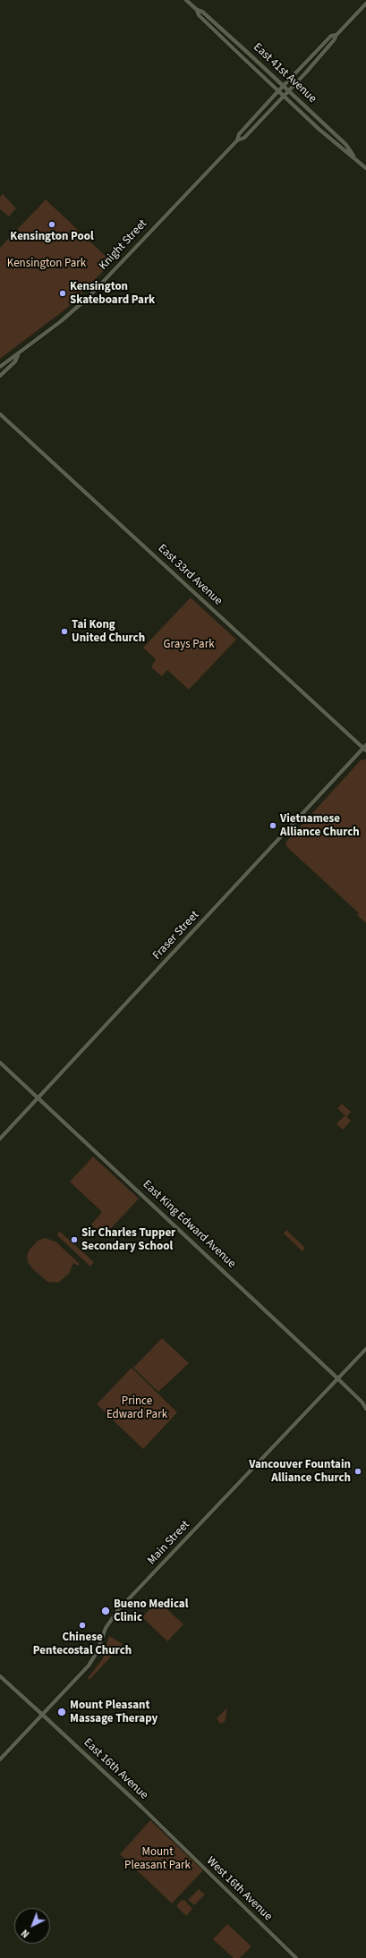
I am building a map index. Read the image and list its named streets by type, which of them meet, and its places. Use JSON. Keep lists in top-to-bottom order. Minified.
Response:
{"streets":{"main road":["East 41st Avenue","Knight Street","East 33rd Avenue","Fraser Street","East King Edward Avenue","Main Street","East 16th Avenue","West 16th Avenue"]},"crossings":[["East 41st Avenue","Knight Street"],["East 33rd Avenue","Fraser Street"],["Fraser Street","East King Edward Avenue"],["East King Edward Avenue","Main Street"],["Main Street","East 16th Avenue"],["East 16th Avenue","West 16th Avenue"]],"parks":["Kensington Park","Grays Park","Prince Edward Park","Mount Pleasant Park"],"places":["Kensington Pool","Kensington Skateboard Park","Tai Kong United Church","Vietnamese Alliance Church","Sir Charles Tupper Secondary School","Vancouver Fountain Alliance Church","Bueno Medical Clinic","Chinese Pentecostal Church","Mount Pleasant Massage Therapy"],"north":"bottom left"}
